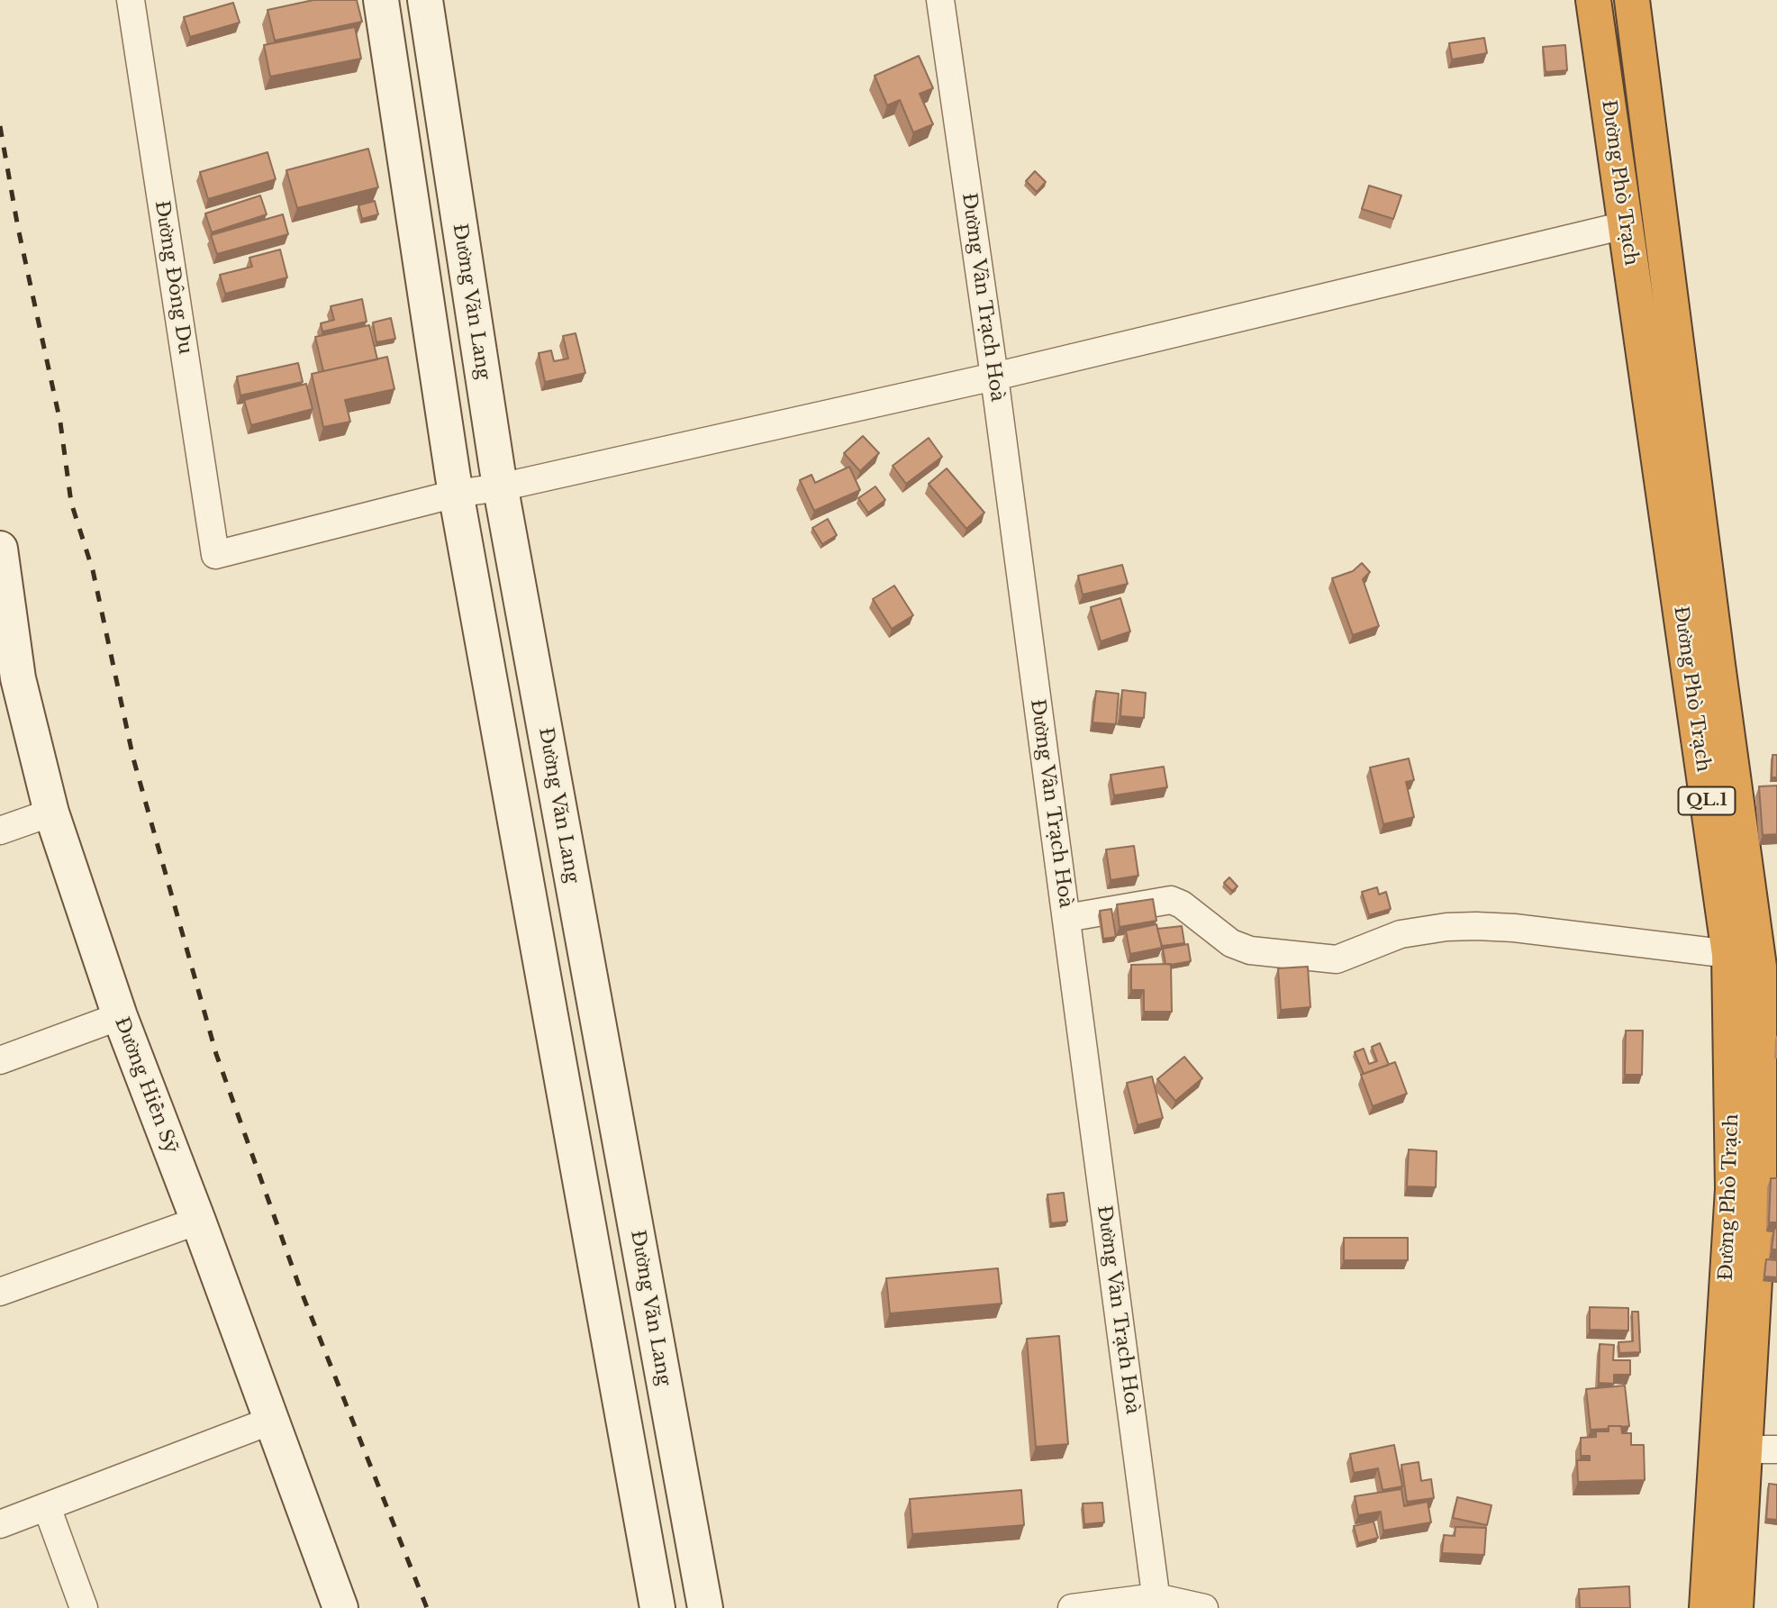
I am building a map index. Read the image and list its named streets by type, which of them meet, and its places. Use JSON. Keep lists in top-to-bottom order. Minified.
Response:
{"streets":{"highway":["Đường Phò Trạch","QL.1"],"street":["Đường Đông Du","Đường Vân Trạch Hoà","Đường Văn Lang","Đường Hiền Sỹ"]}}
